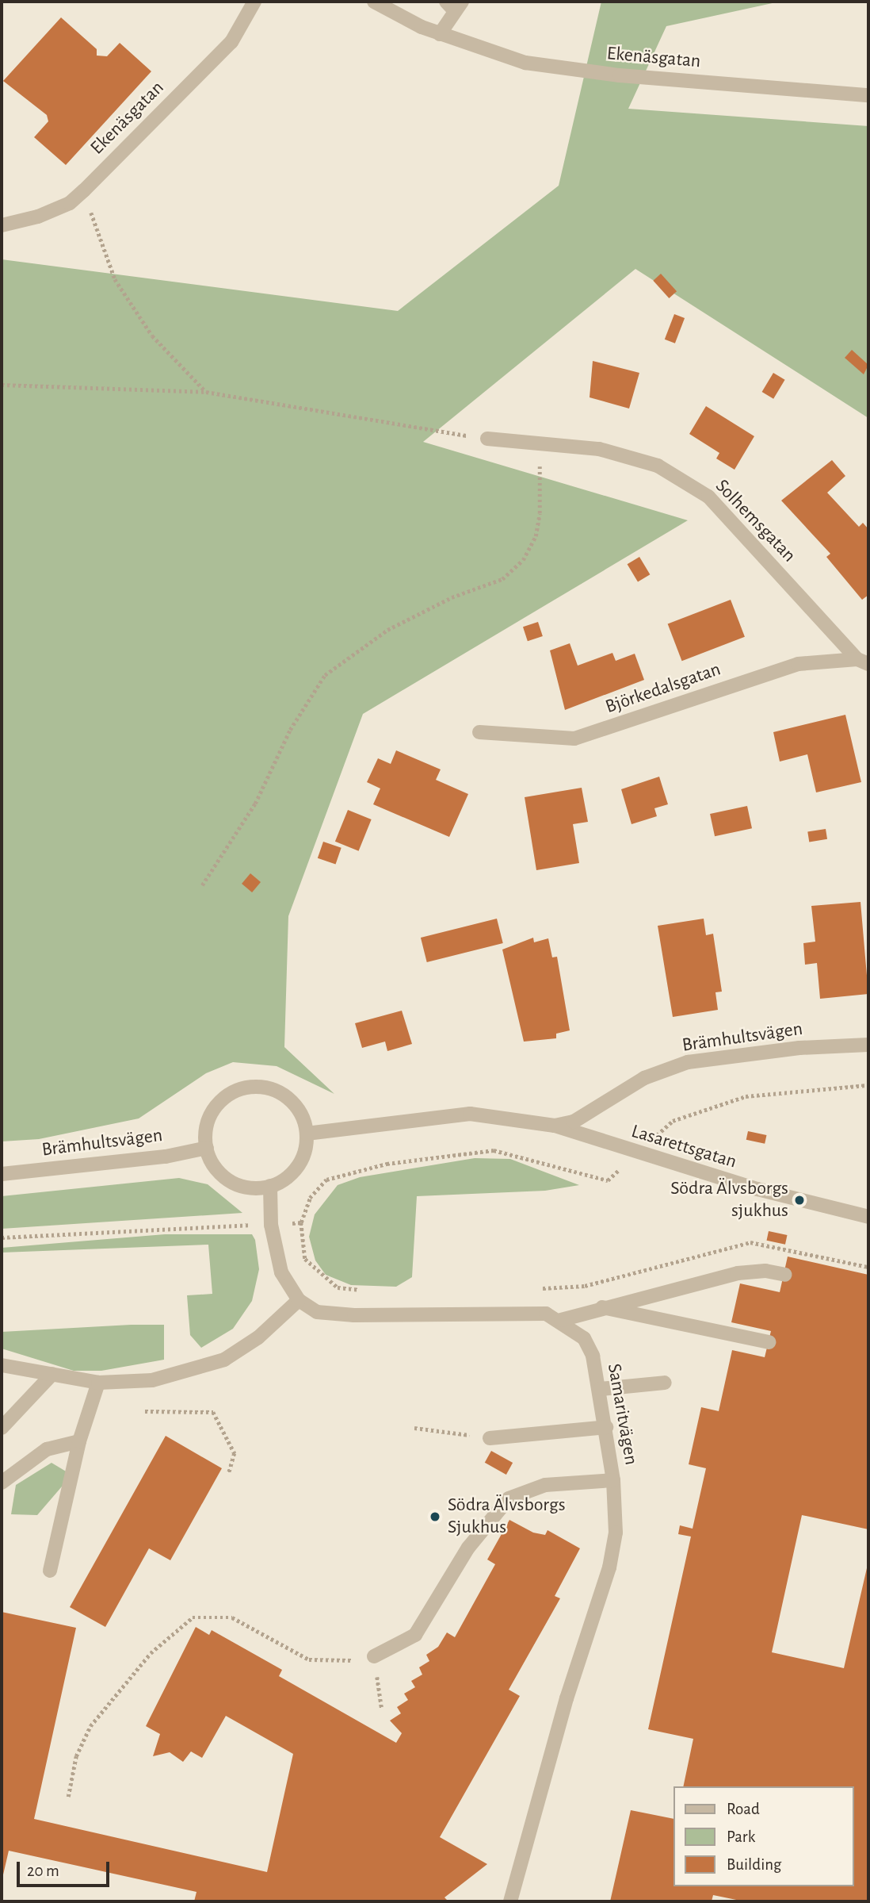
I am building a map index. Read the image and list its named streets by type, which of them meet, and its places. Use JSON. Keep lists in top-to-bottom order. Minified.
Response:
{"streets":{"street":["Ekenäsgatan","Solhemsgatan","Björkedalsgatan","Brämhultsvägen","Lasarettsgatan","Samaritvägen"]},"crossings":[["Solhemsgatan","Björkedalsgatan"],["Brämhultsvägen","Lasarettsgatan"]],"places":["Södra Älvsborgs sjukhus","Södra Älvsborgs Sjukhus"],"legend":["Road","Park","Building"],"scale_bar":"20 m"}
